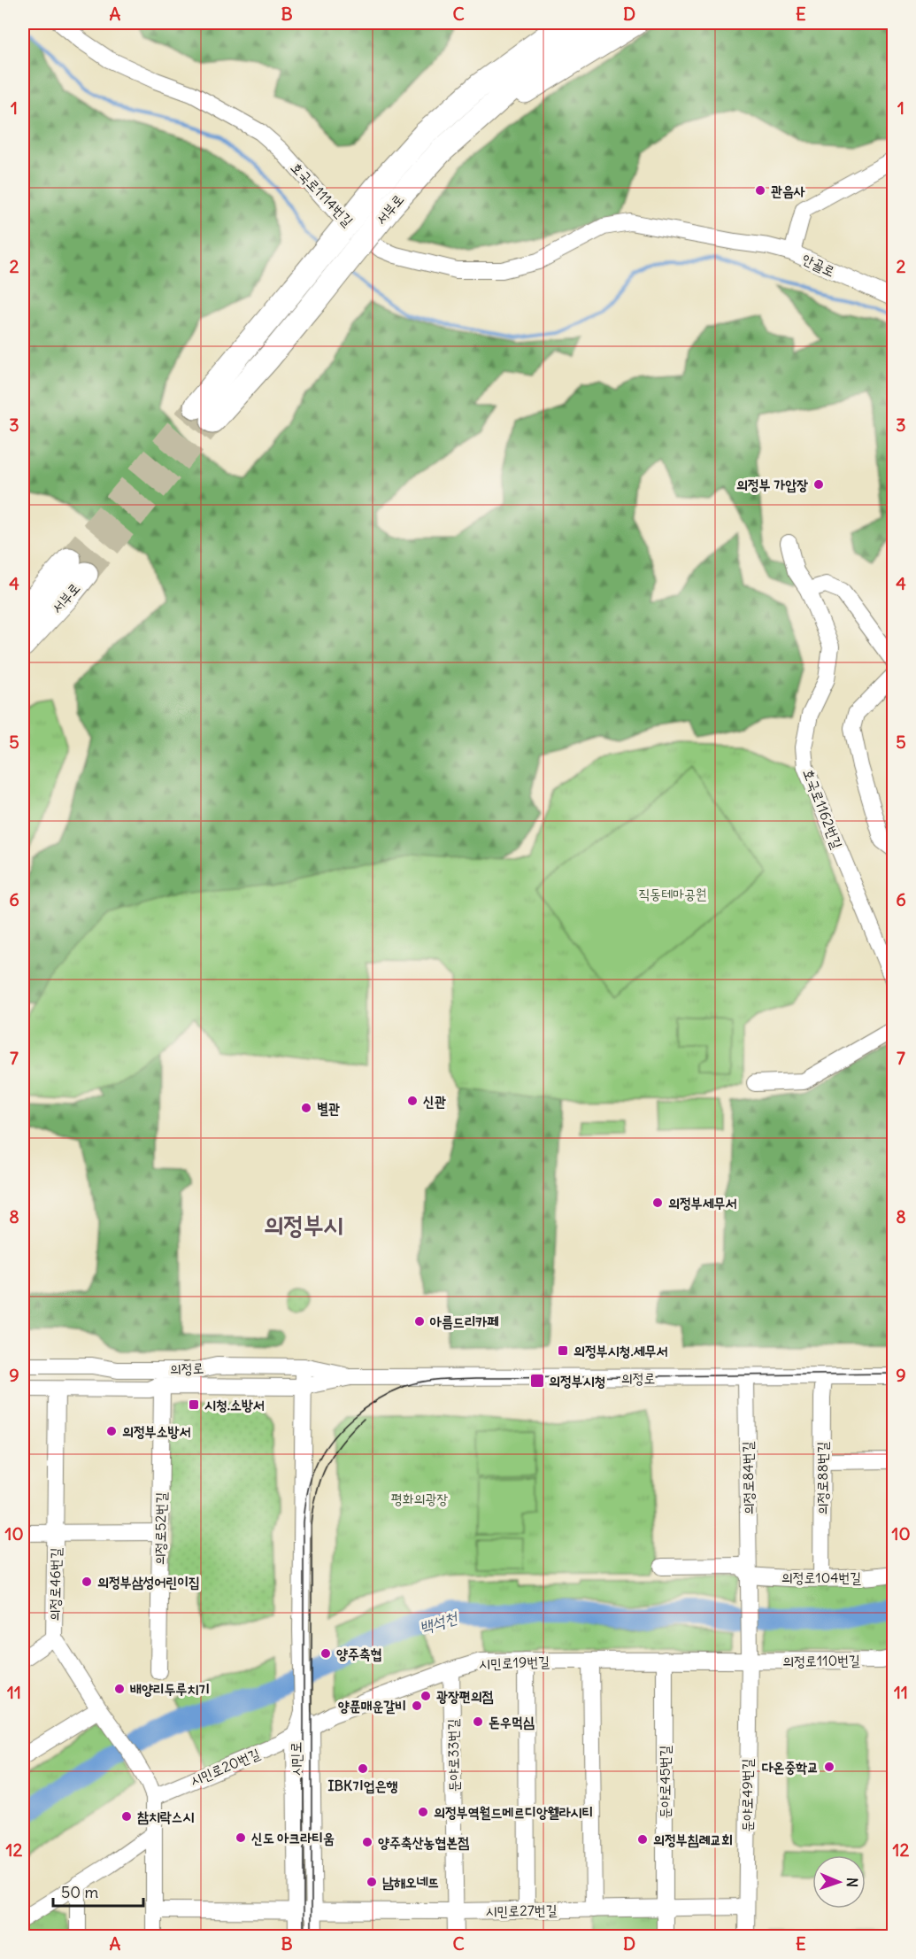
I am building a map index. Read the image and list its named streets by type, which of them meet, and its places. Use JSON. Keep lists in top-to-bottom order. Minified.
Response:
{"streets":{"highway":["서부로"],"street":["호국로1114번길","안골로","호국로1162번길","의정로","의정로84번길","의정로88번길","의정로52번길","의정로104번길","의정로46번길","의정로110번길","시민로19번길","둔야로33번길","시민로","시민로20번길","둔야로45번길","둔야로49번길","시민로27번길"]},"crossings":[["호국로1114번길","안골로"],["의정로","의정로84번길"],["의정로","의정로88번길"],["의정로","의정로52번길"],["의정로","의정로46번길"],["의정로","시민로"],["의정로84번길","의정로104번길"],["의정로84번길","의정로110번길"],["의정로84번길","시민로19번길"],["의정로84번길","둔야로49번길"],["의정로88번길","의정로104번길"],["의정로46번길","시민로20번길"],["의정로110번길","시민로19번길"],["의정로110번길","둔야로49번길"],["시민로19번길","둔야로33번길"],["시민로19번길","시민로"],["시민로19번길","시민로20번길"],["시민로19번길","둔야로45번길"],["시민로19번길","둔야로49번길"],["둔야로33번길","시민로27번길"],["시민로","시민로20번길"],["시민로","시민로27번길"],["둔야로45번길","시민로27번길"],["둔야로49번길","시민로27번길"]],"districts":["의정부시"],"water":["백석천"],"parks":["직동테마공원","평화의광장"],"places":{"other":["관음사","의정부 가압장","신관","별관","의정부세무서","아름드리카페","의정부소방서","의정부삼성어린이집","양주축협","배양리두루치기","광장편의점","양푼매운갈비","돈우먹심","다온중학교","IBK기업은행","의정부역월드메르디앙웰라시티","참치락스시","신도 아크라티움","의정부침례교회","양주축산농협본점","남해오네뜨"],"transit":["의정부시청.세무서","의정부시청","시청.소방서"]},"scale_bar":"50 m","north":"right","grid":{"columns":["A","B","C","D","E"],"rows":["1","2","3","4","5","6","7","8","9","10","11","12"]}}
